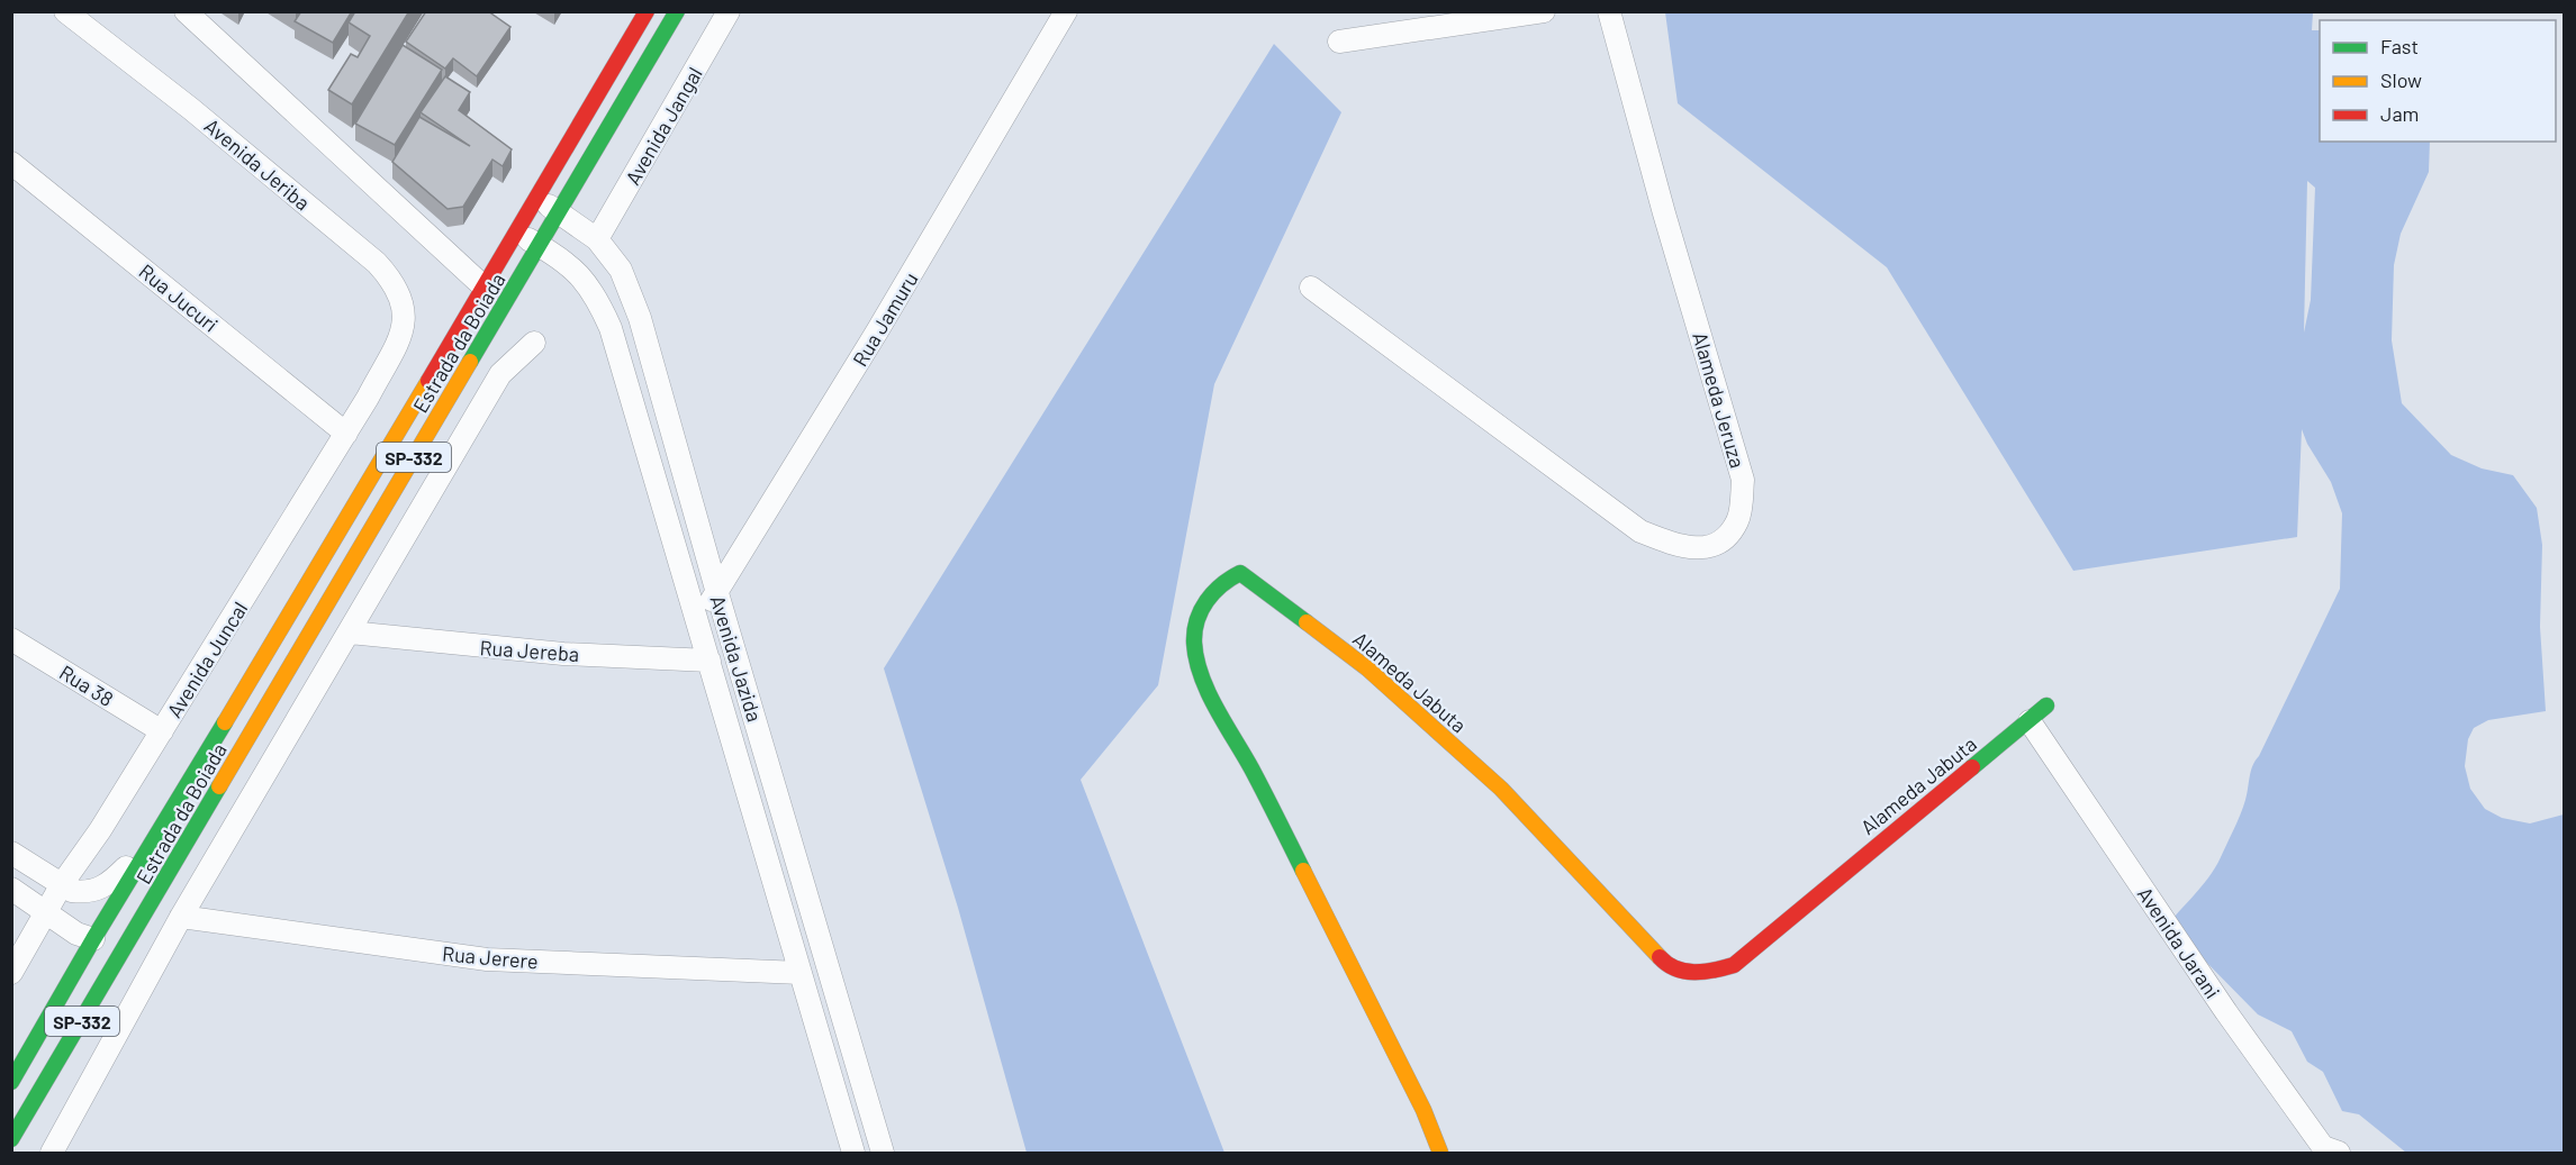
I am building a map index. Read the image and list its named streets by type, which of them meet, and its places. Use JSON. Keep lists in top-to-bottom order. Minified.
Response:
{"streets":{"main road":["Estrada da Boiada","SP-332","Alameda Jabuta"],"street":["Avenida Jangal","Avenida Jeriba","Rua Jucuri","Rua Jamuru","Alameda Jeruza","Rua Jereba","Avenida Jazida","Avenida Juncal","Rua 38","Avenida Jarani","Rua Jerere"]},"crossings":[["Avenida Jangal","Avenida Jazida"],["Avenida Jeriba","Avenida Juncal"],["Rua Jucuri","Avenida Juncal"],["Rua Jamuru","Avenida Jazida"],["Estrada da Boiada","SP-332"],["Estrada da Boiada","Avenida Jazida"],["Rua Jereba","Avenida Jazida"],["Avenida Jazida","Rua Jerere"],["Avenida Juncal","Rua 38"],["Alameda Jabuta","Avenida Jarani"]],"legend":["Fast","Slow","Jam"]}
